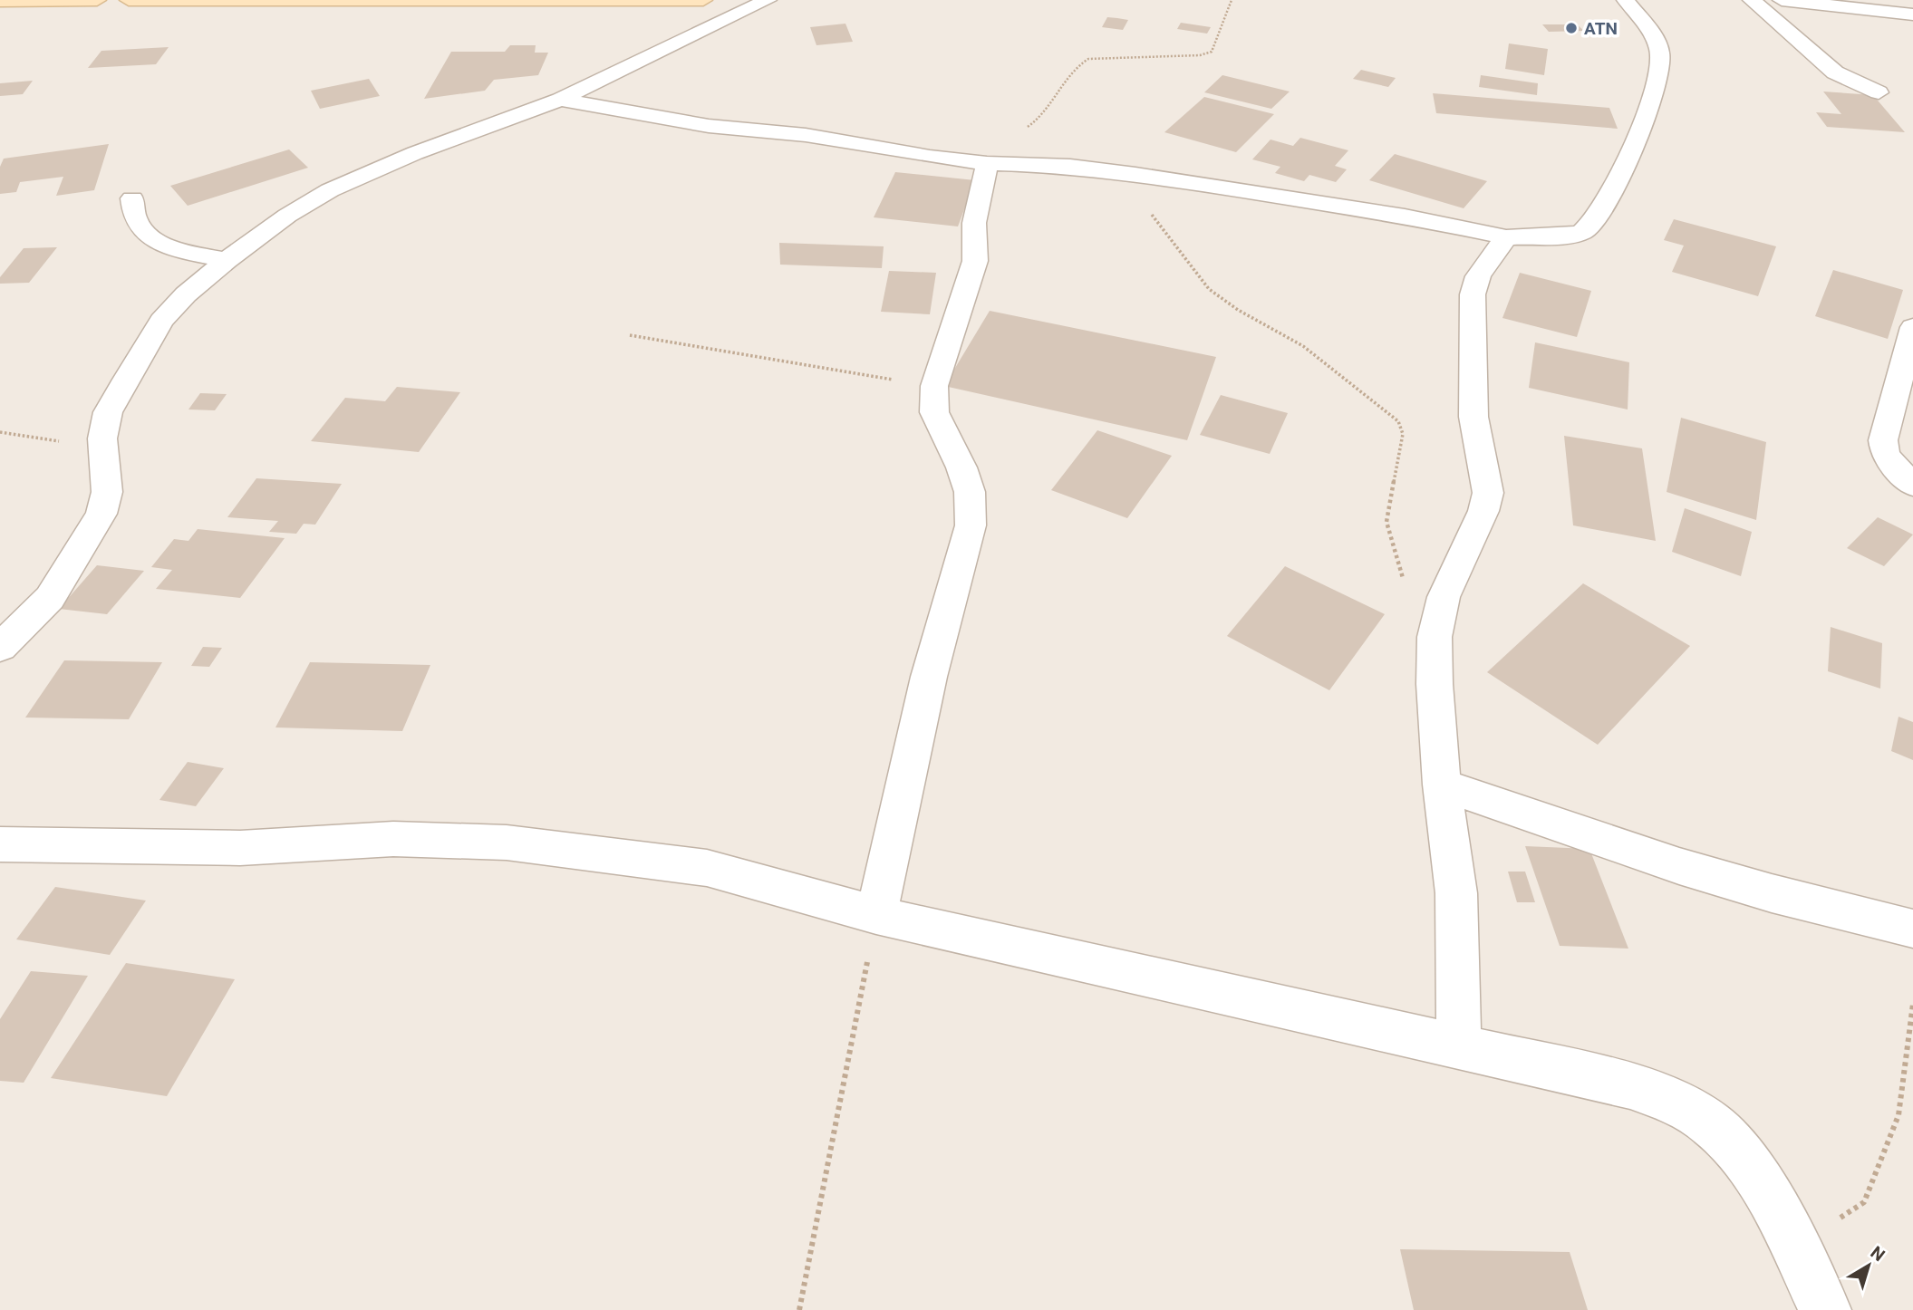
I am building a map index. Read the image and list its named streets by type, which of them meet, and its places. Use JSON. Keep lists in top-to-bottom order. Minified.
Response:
{"places":["ATN"],"north":"top right"}
